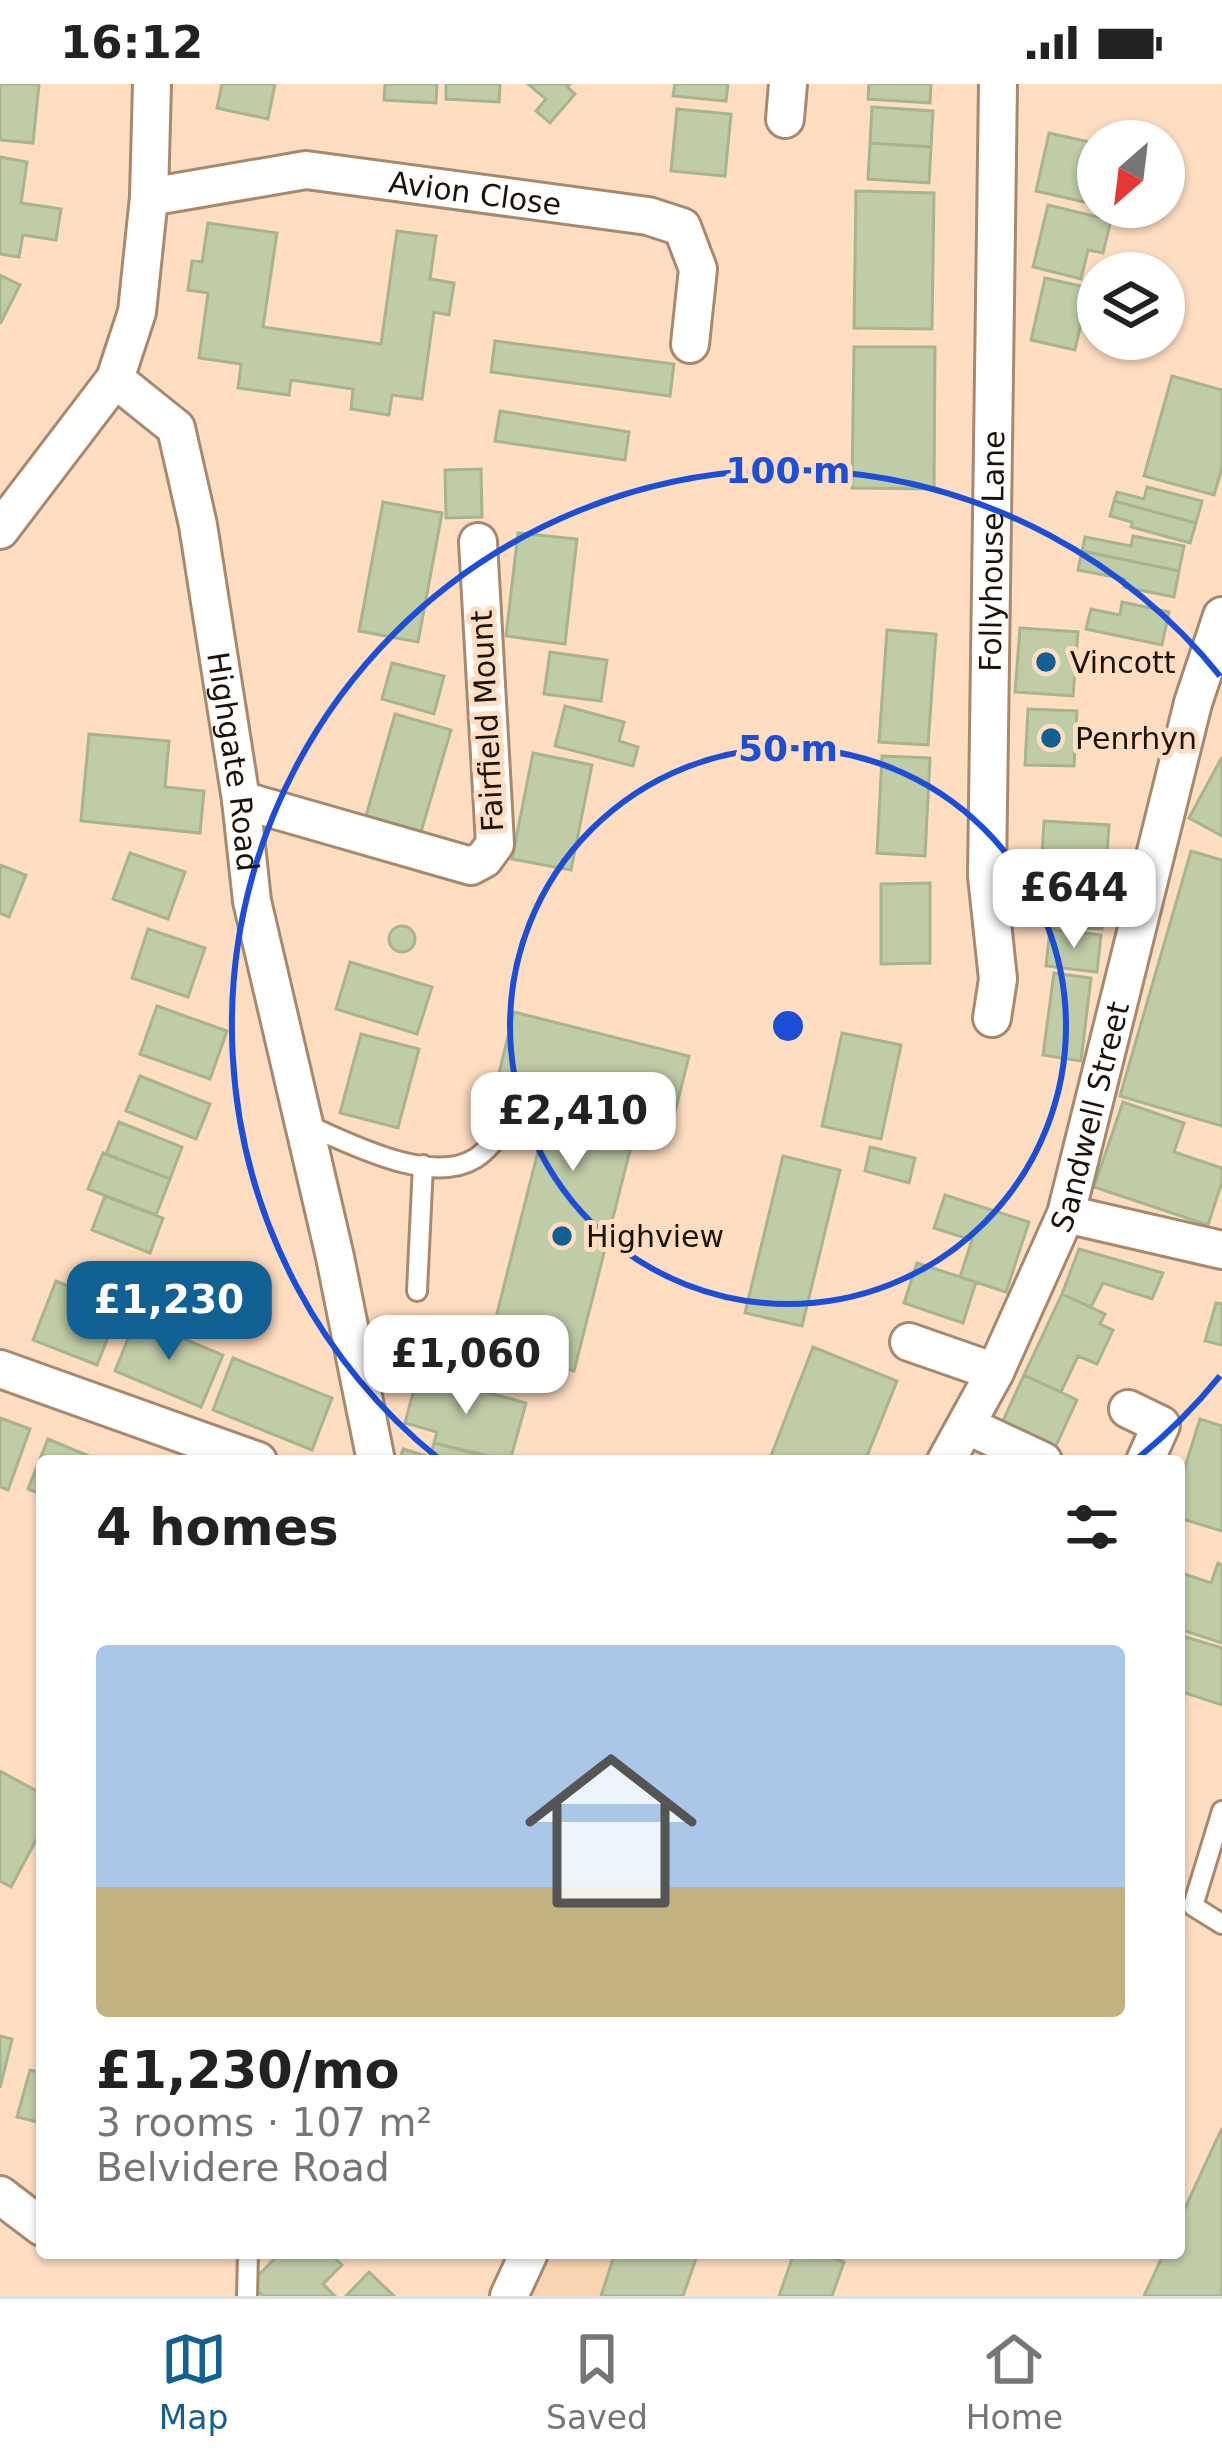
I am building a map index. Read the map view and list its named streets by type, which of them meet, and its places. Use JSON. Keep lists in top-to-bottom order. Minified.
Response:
{"streets":{"street":["Avion Close","Follyhouse Lane","Fairfield Mount","Highgate Road","Sandwell Street"]},"crossings":[["Fairfield Mount","Highgate Road"]],"places":["Vincott","Penrhyn","Highview"],"north":"bottom left","page":{"status":"16:12","price":["£644","£2,410","£1,230","£1,060"],"heading":"4 homes","list":[{"name":"£1,230/mo","note":"3 rooms · 107 m² · Belvidere Road"}],"tabs":["Map","Saved","Home"]},"rings":["100 m","50 m"]}
